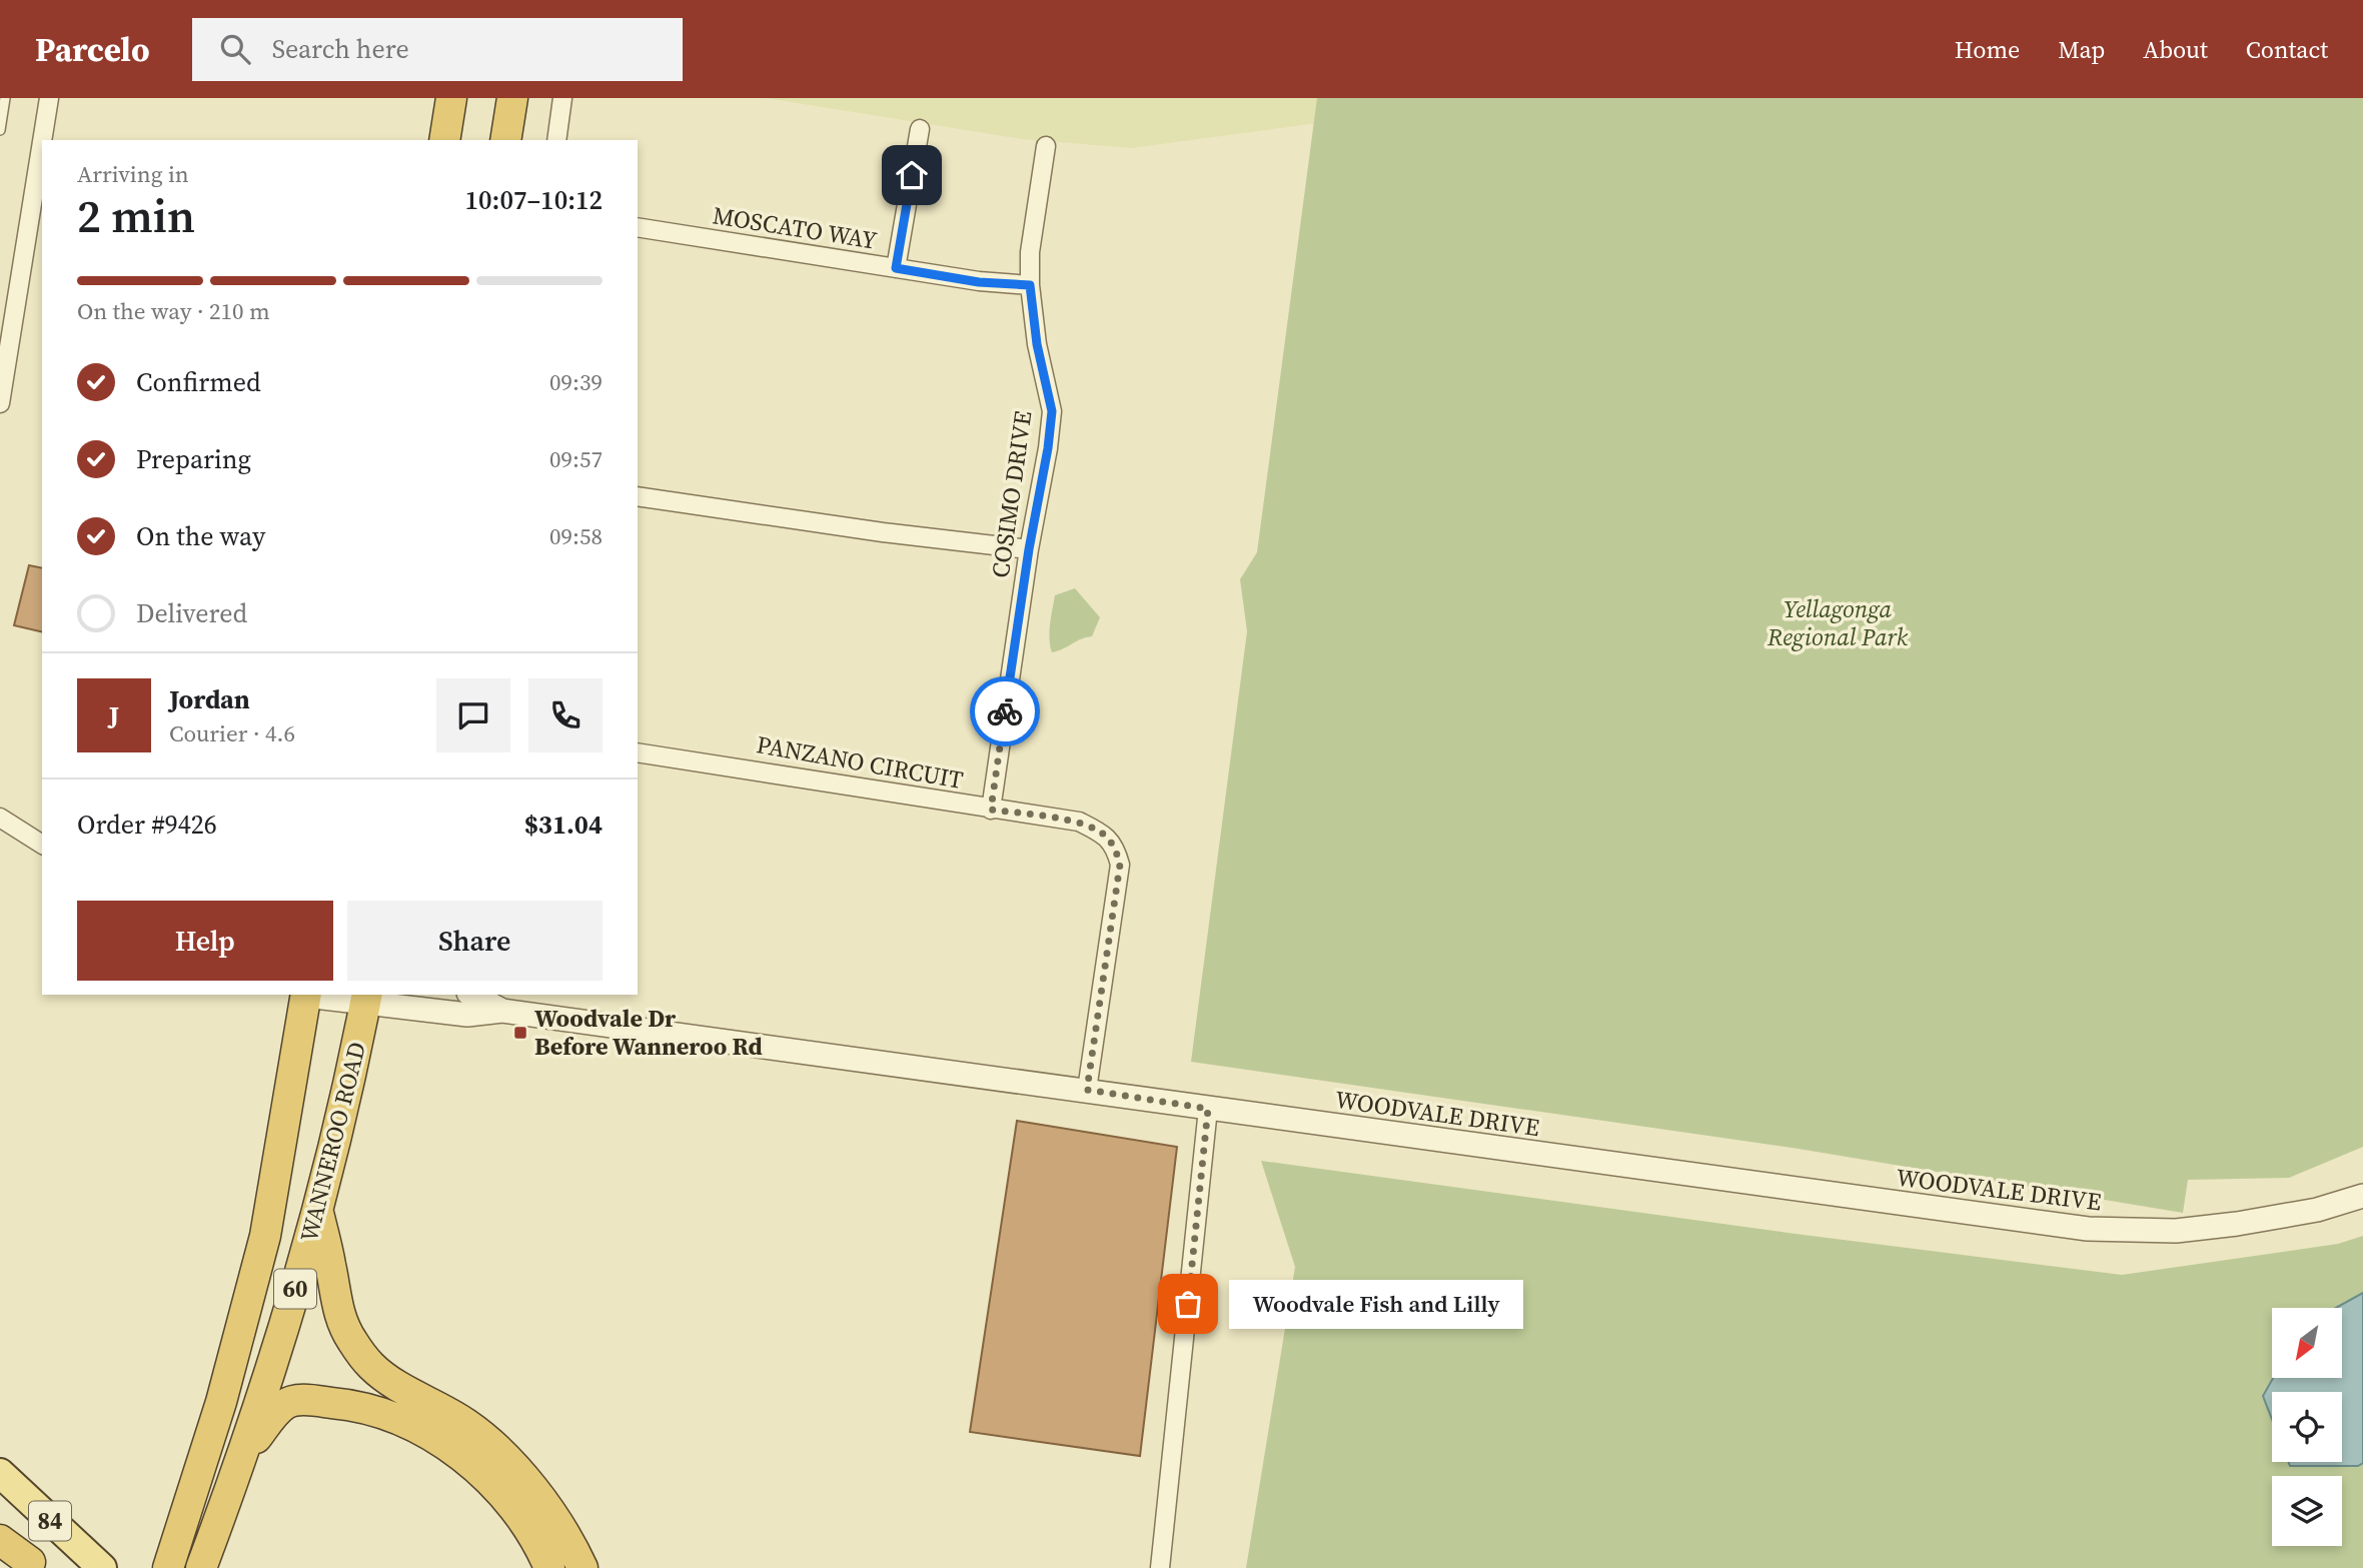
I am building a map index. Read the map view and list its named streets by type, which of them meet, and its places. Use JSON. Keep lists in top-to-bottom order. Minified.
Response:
{"streets":{"highway":["WANNEROO ROAD","60"],"main road":["84"],"street":["MOSCATO WAY","COSIMO DRIVE","PANZANO CIRCUIT","WOODVALE DRIVE"]},"crossings":[["MOSCATO WAY","COSIMO DRIVE"],["COSIMO DRIVE","PANZANO CIRCUIT"],["PANZANO CIRCUIT","WOODVALE DRIVE"],["WOODVALE DRIVE","WANNEROO ROAD"],["WOODVALE DRIVE","60"]],"parks":["Yellagonga Regional Park"],"places":{"transit":["Woodvale Dr Before Wanneroo Rd"],"other":["Woodvale Fish and Lilly"]},"north":"bottom left","page":{"header":"Parcelo","search":"Search here","nav":["Home","Map","About","Contact"],"heading":["2 min","Arriving in","10:07–10:12"],"panel":["Jordan","Courier · 4.6","Order #9426","$31.04"],"bar":"On the way · 210 m","list":[["Confirmed","09:39"],["Preparing","09:57"],["On the way","09:58"],"Delivered"],"round":"J","buttons":["Help","Share"],"bubble":"Woodvale Fish and Lilly"}}
